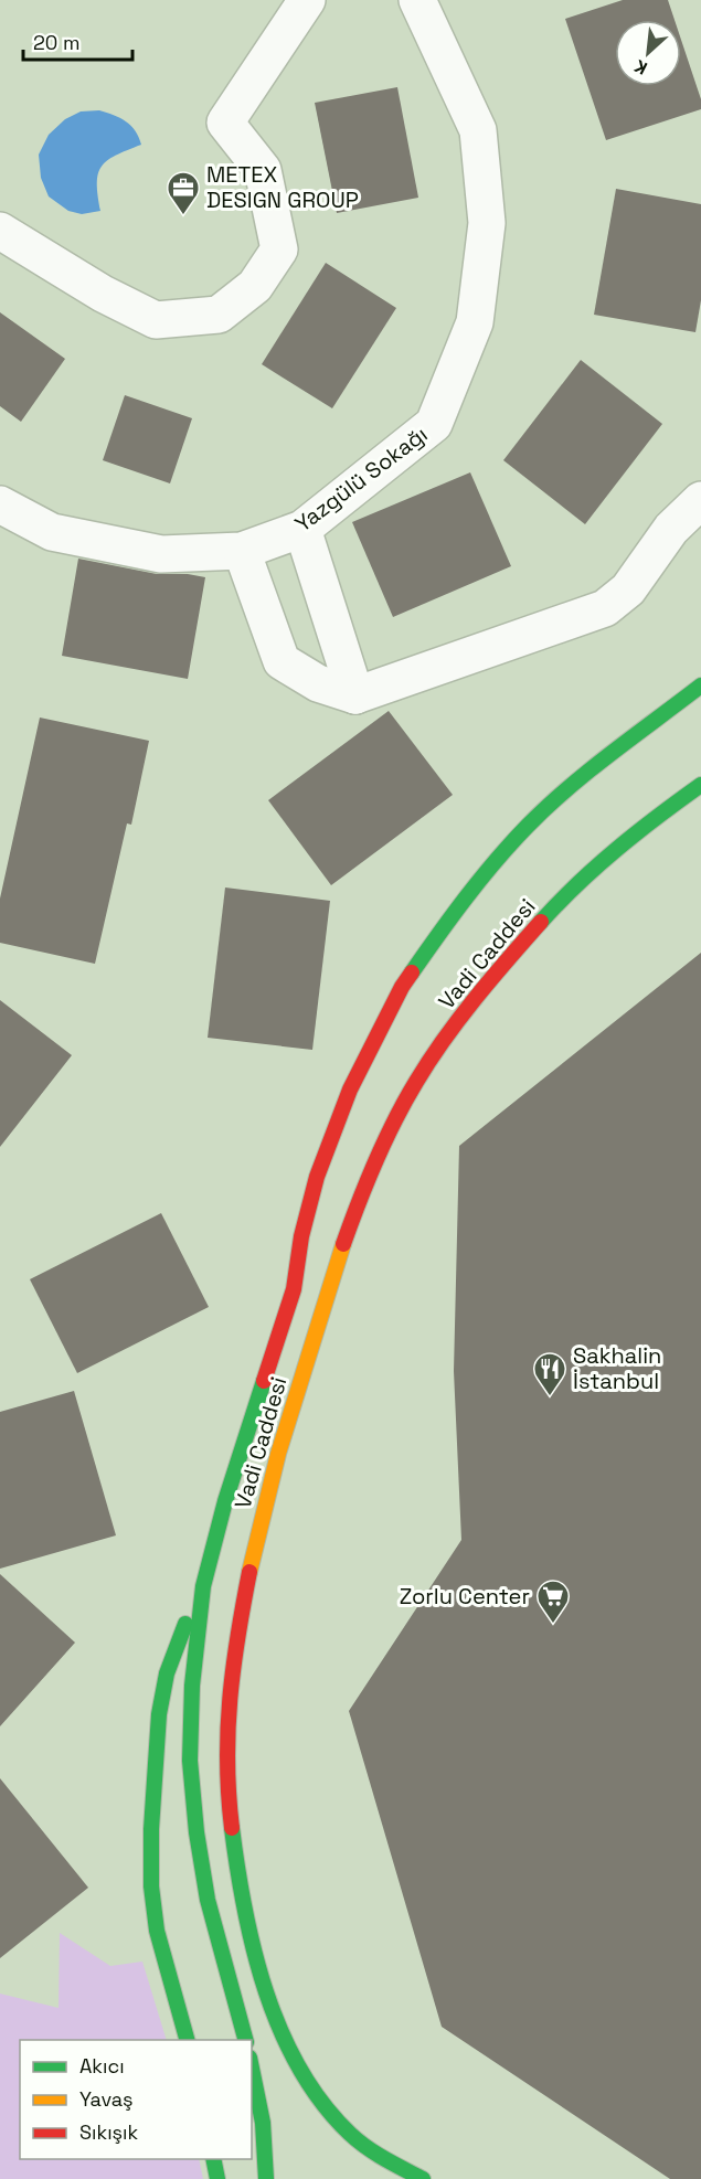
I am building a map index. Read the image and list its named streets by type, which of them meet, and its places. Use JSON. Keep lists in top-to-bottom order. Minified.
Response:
{"streets":{"main road":["Vadi Caddesi"],"street":["Yazgülü Sokağı"]},"places":{"office":["METEX DESIGN GROUP"],"restaurant":["Sakhalin İstanbul"],"supermarket":["Zorlu Center"]},"legend":["Akıcı","Yavaş","Sıkışık"],"scale_bar":"20 m","north":"bottom left"}
